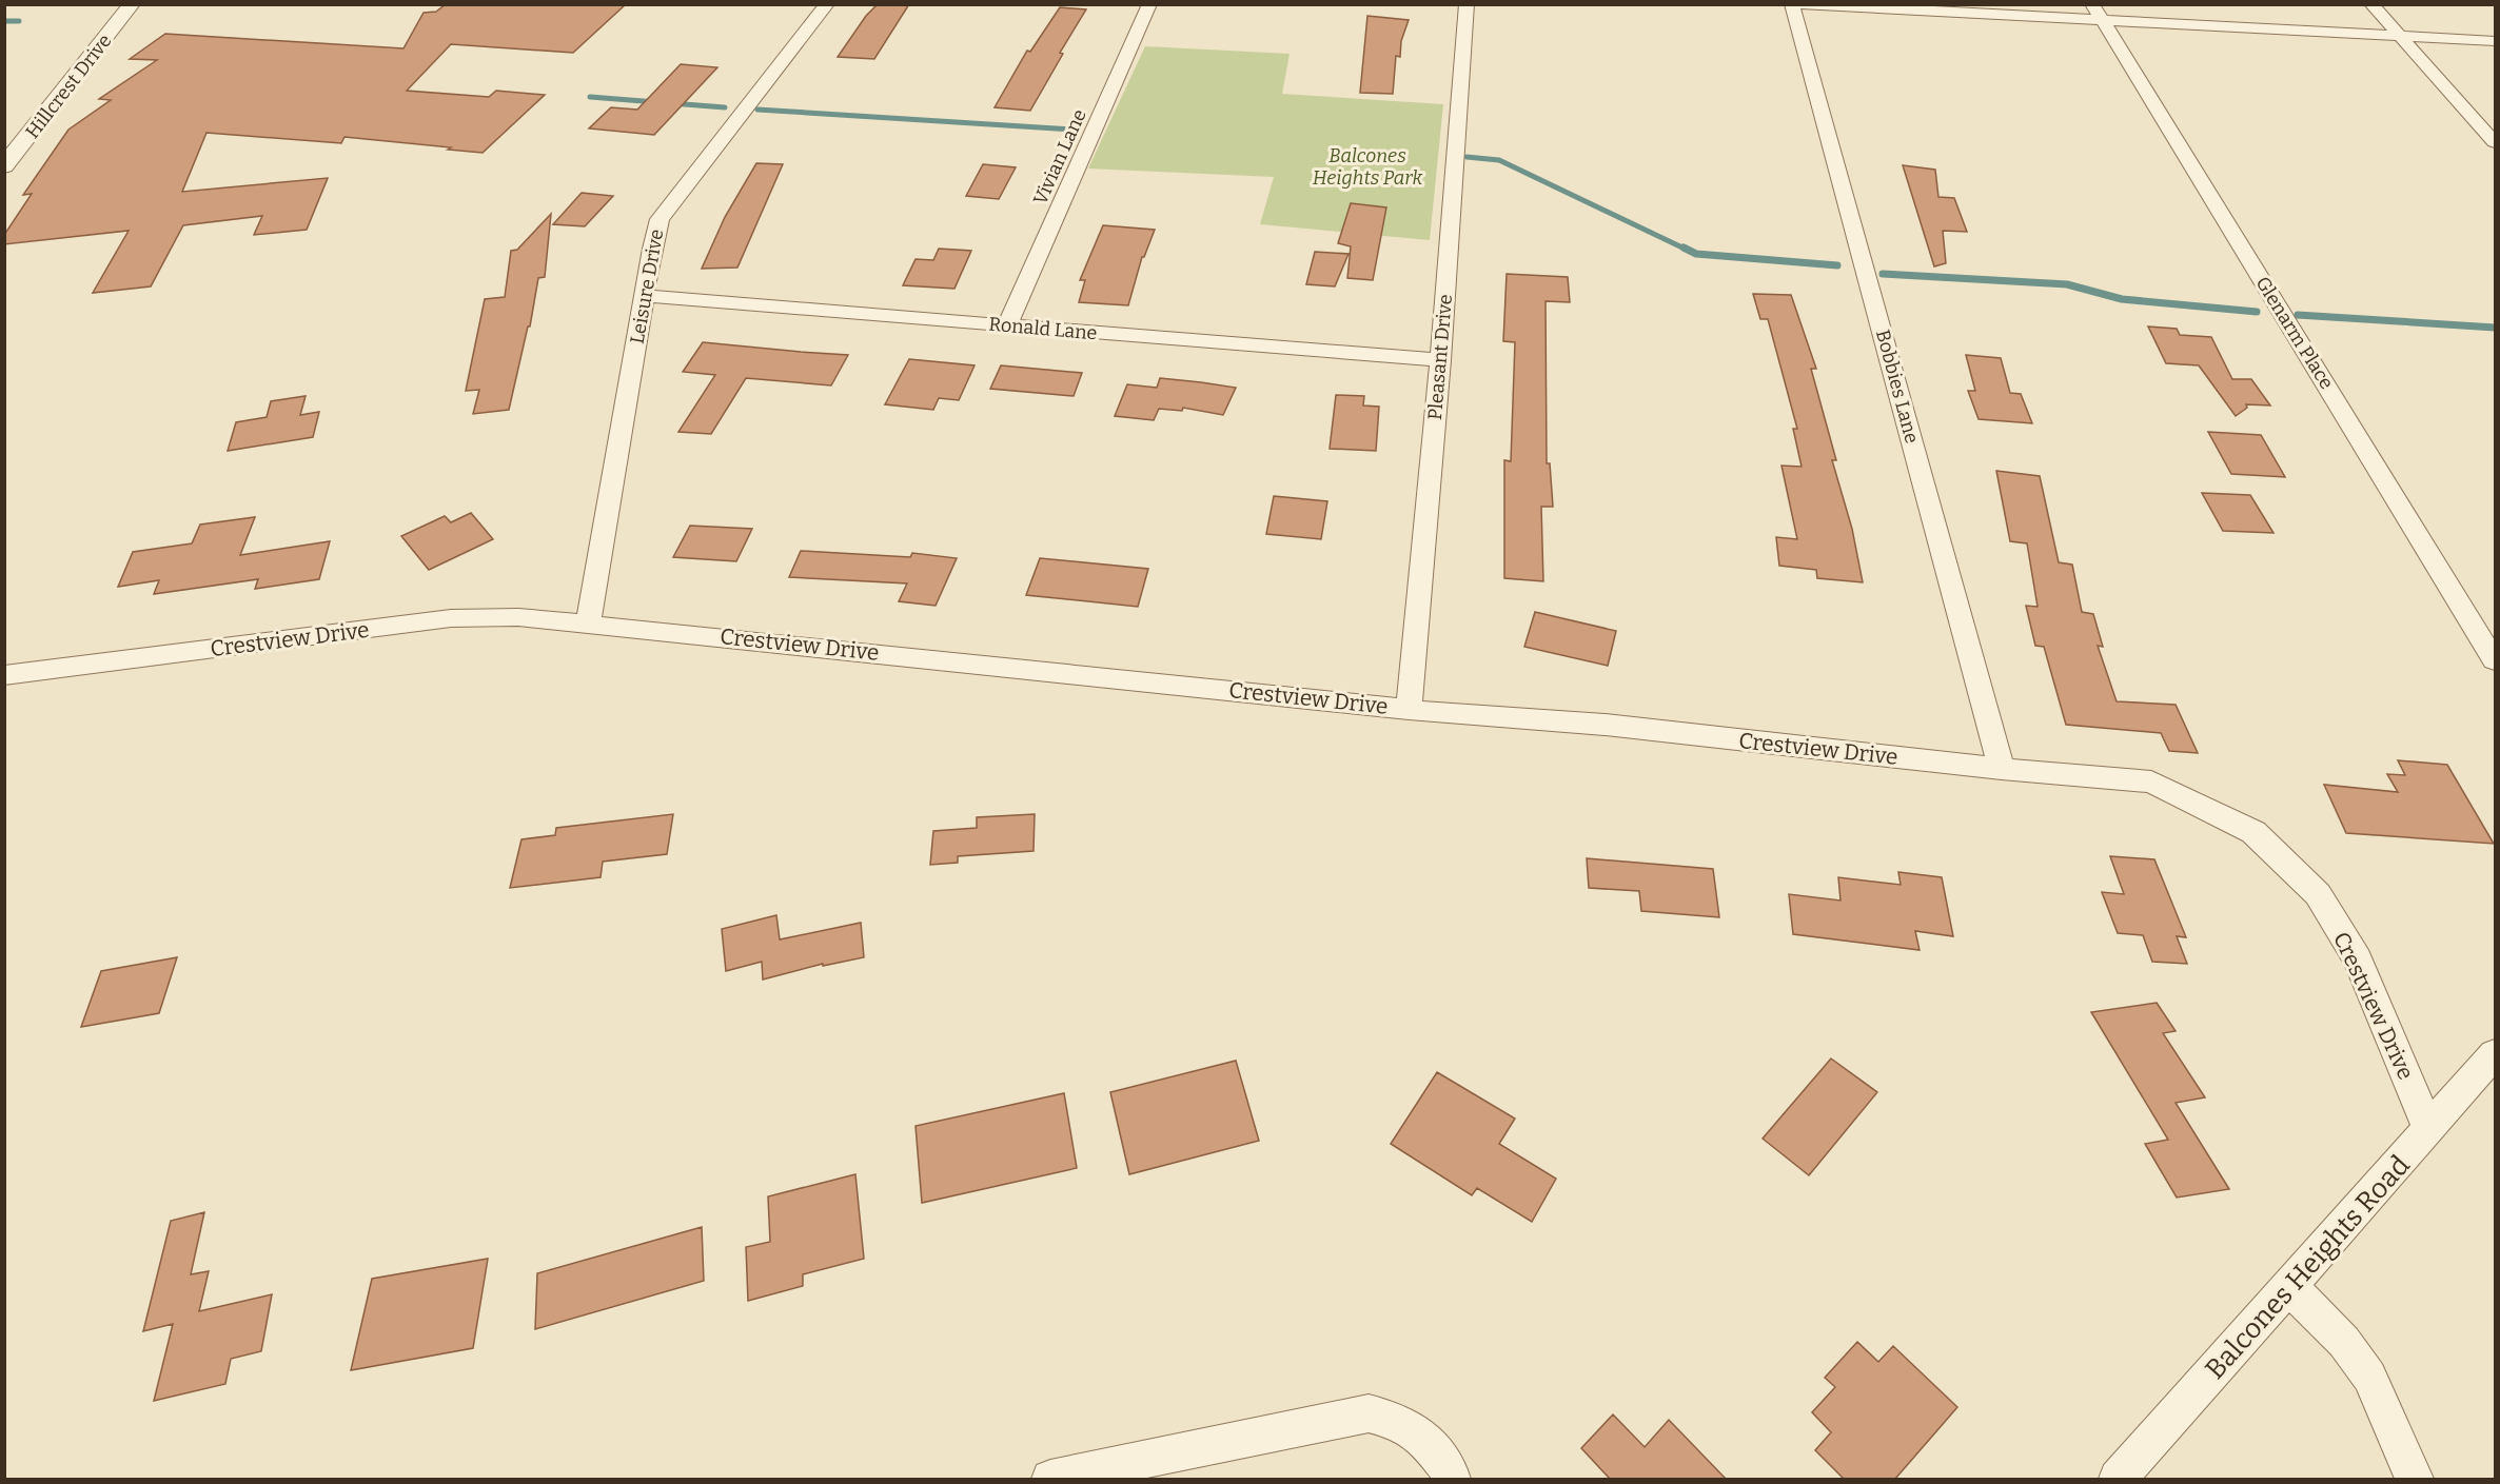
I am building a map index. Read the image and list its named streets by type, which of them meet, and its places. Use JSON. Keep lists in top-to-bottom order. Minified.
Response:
{"streets":{"street":["Hillcrest Drive","Vivian Lane","Leisure Drive","Ronald Lane","Glenarm Place","Pleasant Drive","Bobbies Lane","Crestview Drive","Balcones Heights Road"]},"crossings":[["Vivian Lane","Ronald Lane"],["Leisure Drive","Ronald Lane"],["Leisure Drive","Crestview Drive"],["Ronald Lane","Pleasant Drive"],["Pleasant Drive","Crestview Drive"],["Bobbies Lane","Crestview Drive"],["Crestview Drive","Balcones Heights Road"]],"parks":["Balcones Heights Park"]}
